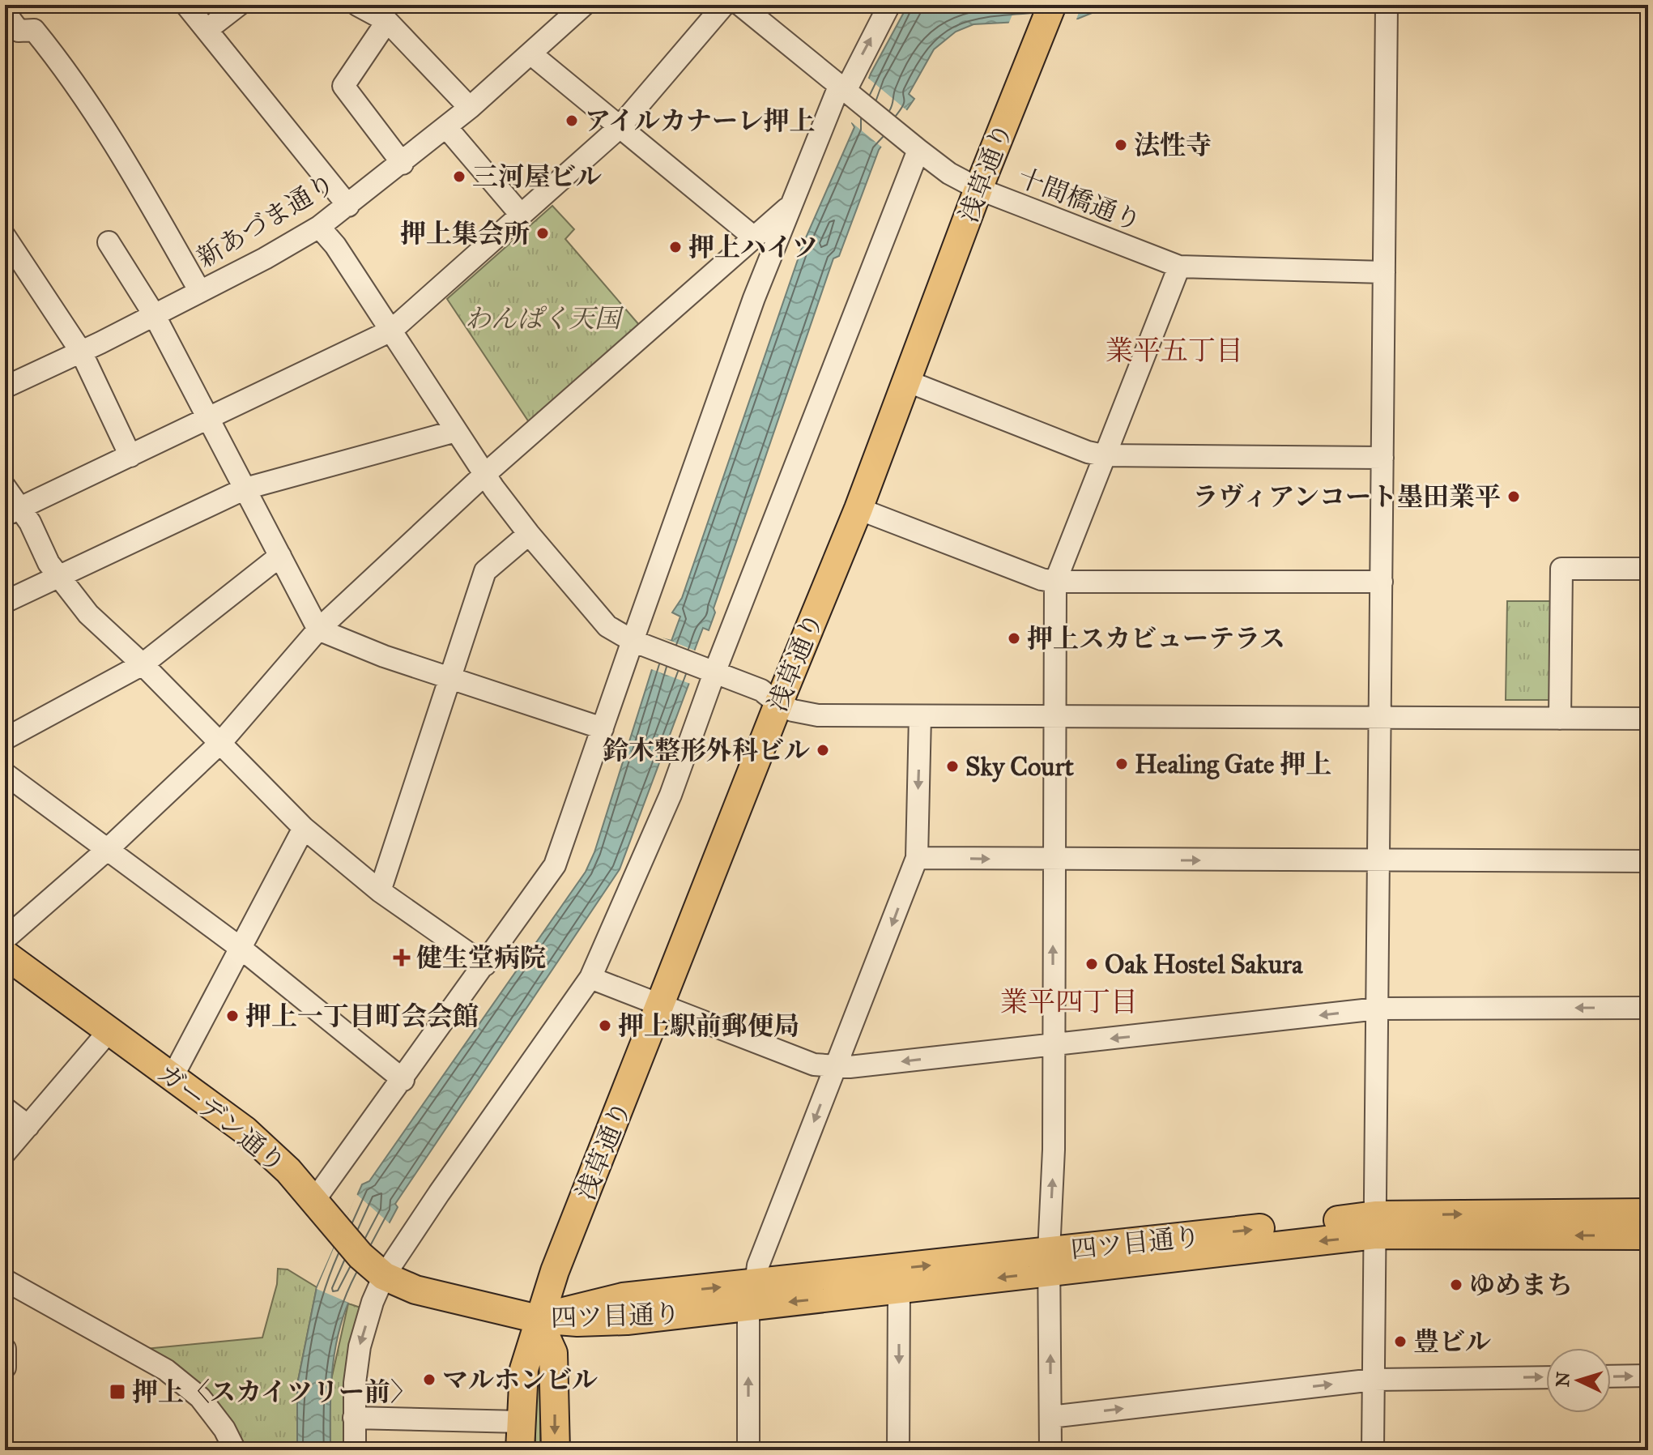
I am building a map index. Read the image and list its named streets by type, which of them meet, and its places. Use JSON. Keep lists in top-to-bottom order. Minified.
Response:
{"streets":{"main road":["浅草通り","ガーデン通り","四ツ目通り"],"street":["十間橋通り","新あづま通り"]},"crossings":[["浅草通り","十間橋通り"],["浅草通り","ガーデン通り"],["浅草通り","四ツ目通り"],["ガーデン通り","四ツ目通り"]],"districts":["業平五丁目","業平四丁目"],"parks":["わんぱく天国"],"places":{"other":["アイルカナーレ押上","法性寺","三河屋ビル","押上集会所","押上ハイツ","ラヴィアンコート墨田業平","押上スカビューテラス","鈴木整形外科ビル","Healing Gate 押上","Sky Court","Oak Hostel Sakura","押上一丁目町会会館","押上駅前郵便局","ゆめまち","豊ビル","マルホンビル"],"health":["健生堂病院"],"transit":["押上〈スカイツリー前〉"]},"north":"left"}
